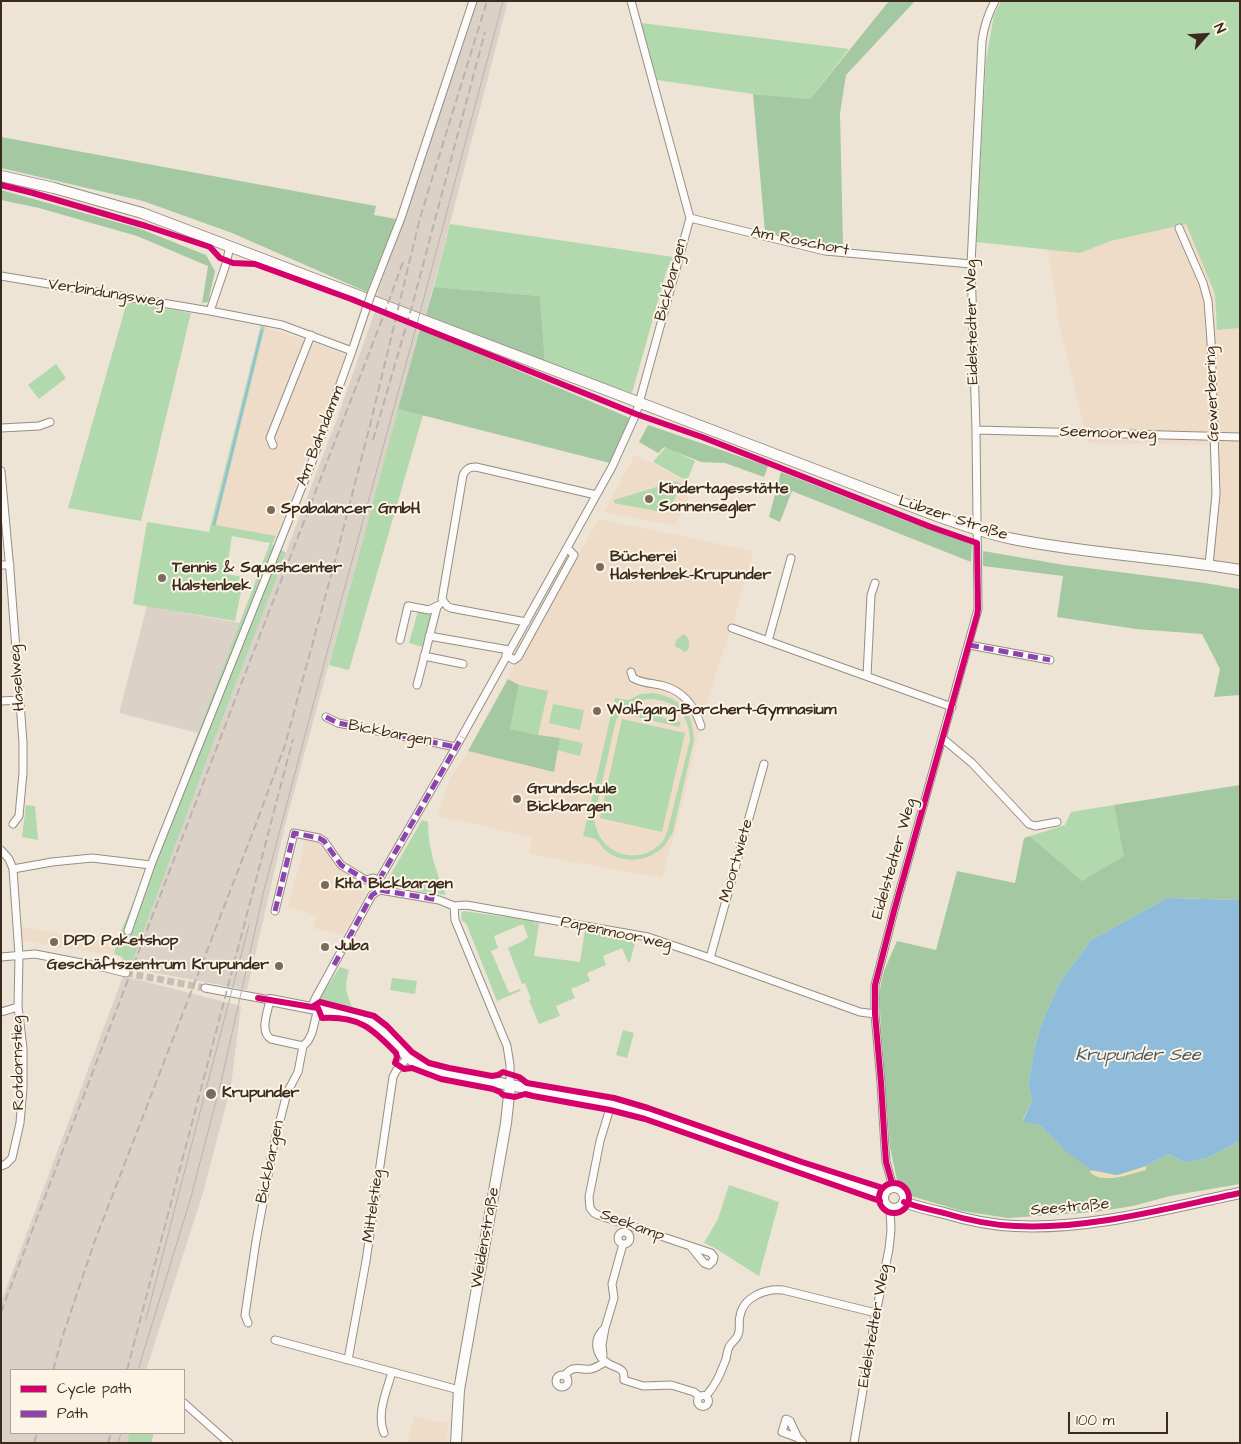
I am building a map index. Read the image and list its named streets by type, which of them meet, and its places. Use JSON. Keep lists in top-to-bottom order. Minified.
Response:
{"streets":{"street":["Am Roschort","Bickbargen","Verbindungsweg","Eidelstedter Weg","Gewerbering","Seemoorweg","Am Bahndamm","Lübzer Straße","Haselweg","Moortwiete","Papenmoorweg","Rotdornstieg","Mittelstieg","Seestraße","Seekamp","Weidenstraße"]},"crossings":[["Am Roschort","Bickbargen"],["Am Roschort","Eidelstedter Weg"],["Bickbargen","Lübzer Straße"],["Bickbargen","Papenmoorweg"],["Verbindungsweg","Am Bahndamm"],["Eidelstedter Weg","Seemoorweg"],["Eidelstedter Weg","Lübzer Straße"],["Eidelstedter Weg","Papenmoorweg"],["Eidelstedter Weg","Seestraße"],["Gewerbering","Seemoorweg"],["Gewerbering","Lübzer Straße"],["Moortwiete","Papenmoorweg"]],"water":["Krupunder See"],"places":["Kindertagesstätte Sonnensegler","Spabalancer GmbH","Bücherei Halstenbek-Krupunder","Tennis & Squashcenter Halstenbek","Wolfgang-Borchert-Gymnasium","Grundschule Bickbargen","Kita Bickbargen","DPD Paketshop","Juba","Geschäftszentrum Krupunder","Krupunder"],"legend":["Cycle path","Path"],"scale_bar":"100 m","north":"top right"}
